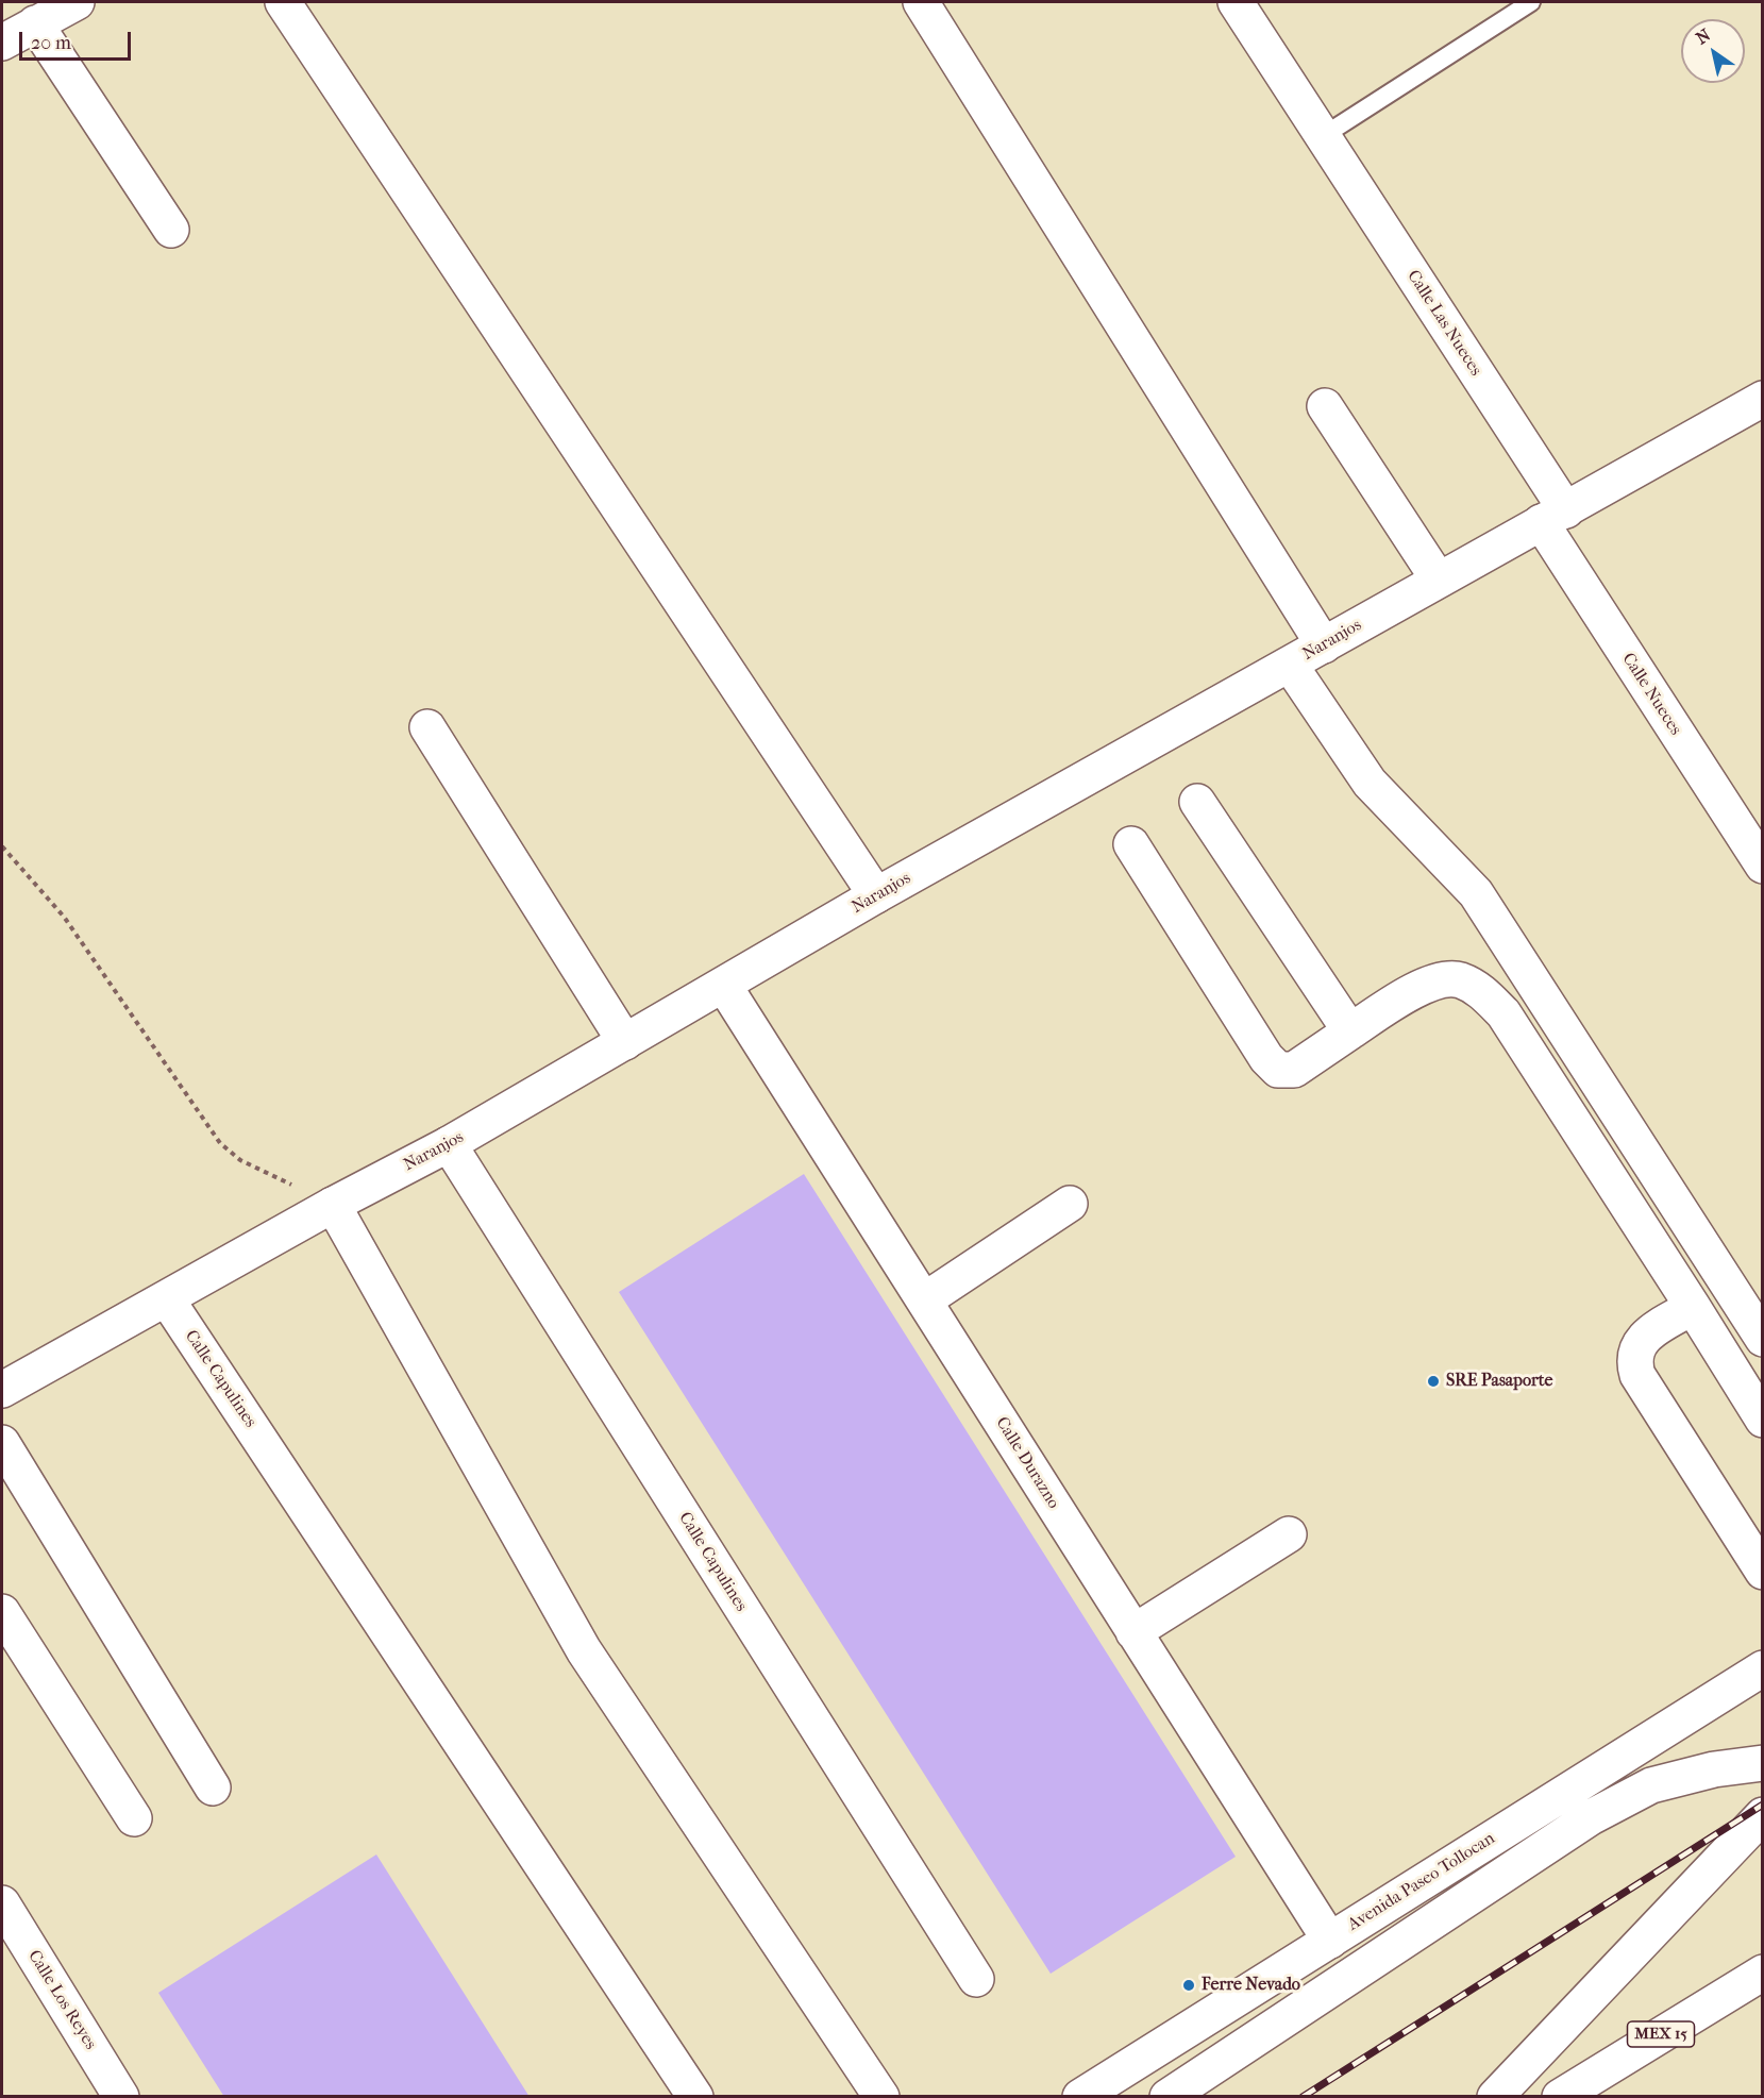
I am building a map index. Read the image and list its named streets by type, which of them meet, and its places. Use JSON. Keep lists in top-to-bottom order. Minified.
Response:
{"streets":{"main road":["Calle Las Nueces","Naranjos","Calle Nueces","Calle Capulines","Calle Durazno","Avenida Paseo Tollocan","Calle Los Reyes","MEX 15"]},"crossings":[["Calle Las Nueces","Naranjos"],["Calle Las Nueces","Calle Nueces"],["Naranjos","Calle Nueces"],["Naranjos","Calle Capulines"],["Naranjos","Calle Durazno"],["Calle Durazno","Avenida Paseo Tollocan"]],"places":["SRE Pasaporte","Ferre Nevado"],"scale_bar":"20 m","north":"top left"}
